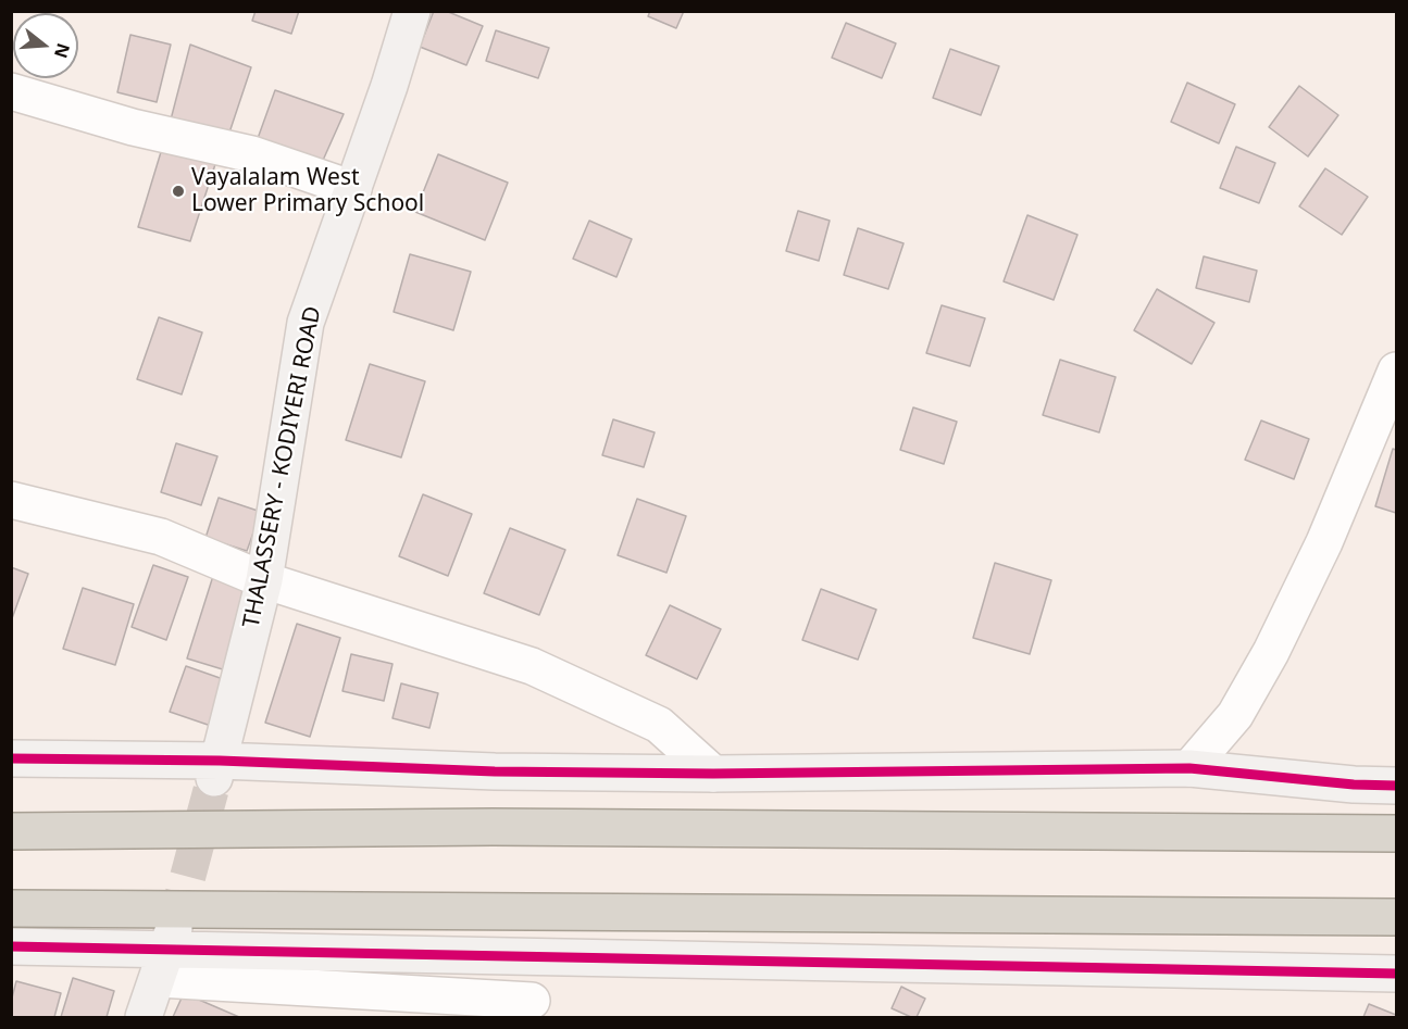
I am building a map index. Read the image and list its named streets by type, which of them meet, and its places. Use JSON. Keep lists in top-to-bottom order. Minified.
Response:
{"streets":{"street":["THALASSERY - KODIYERI ROAD"]},"places":["Vayalalam West Lower Primary School"],"north":"right"}
